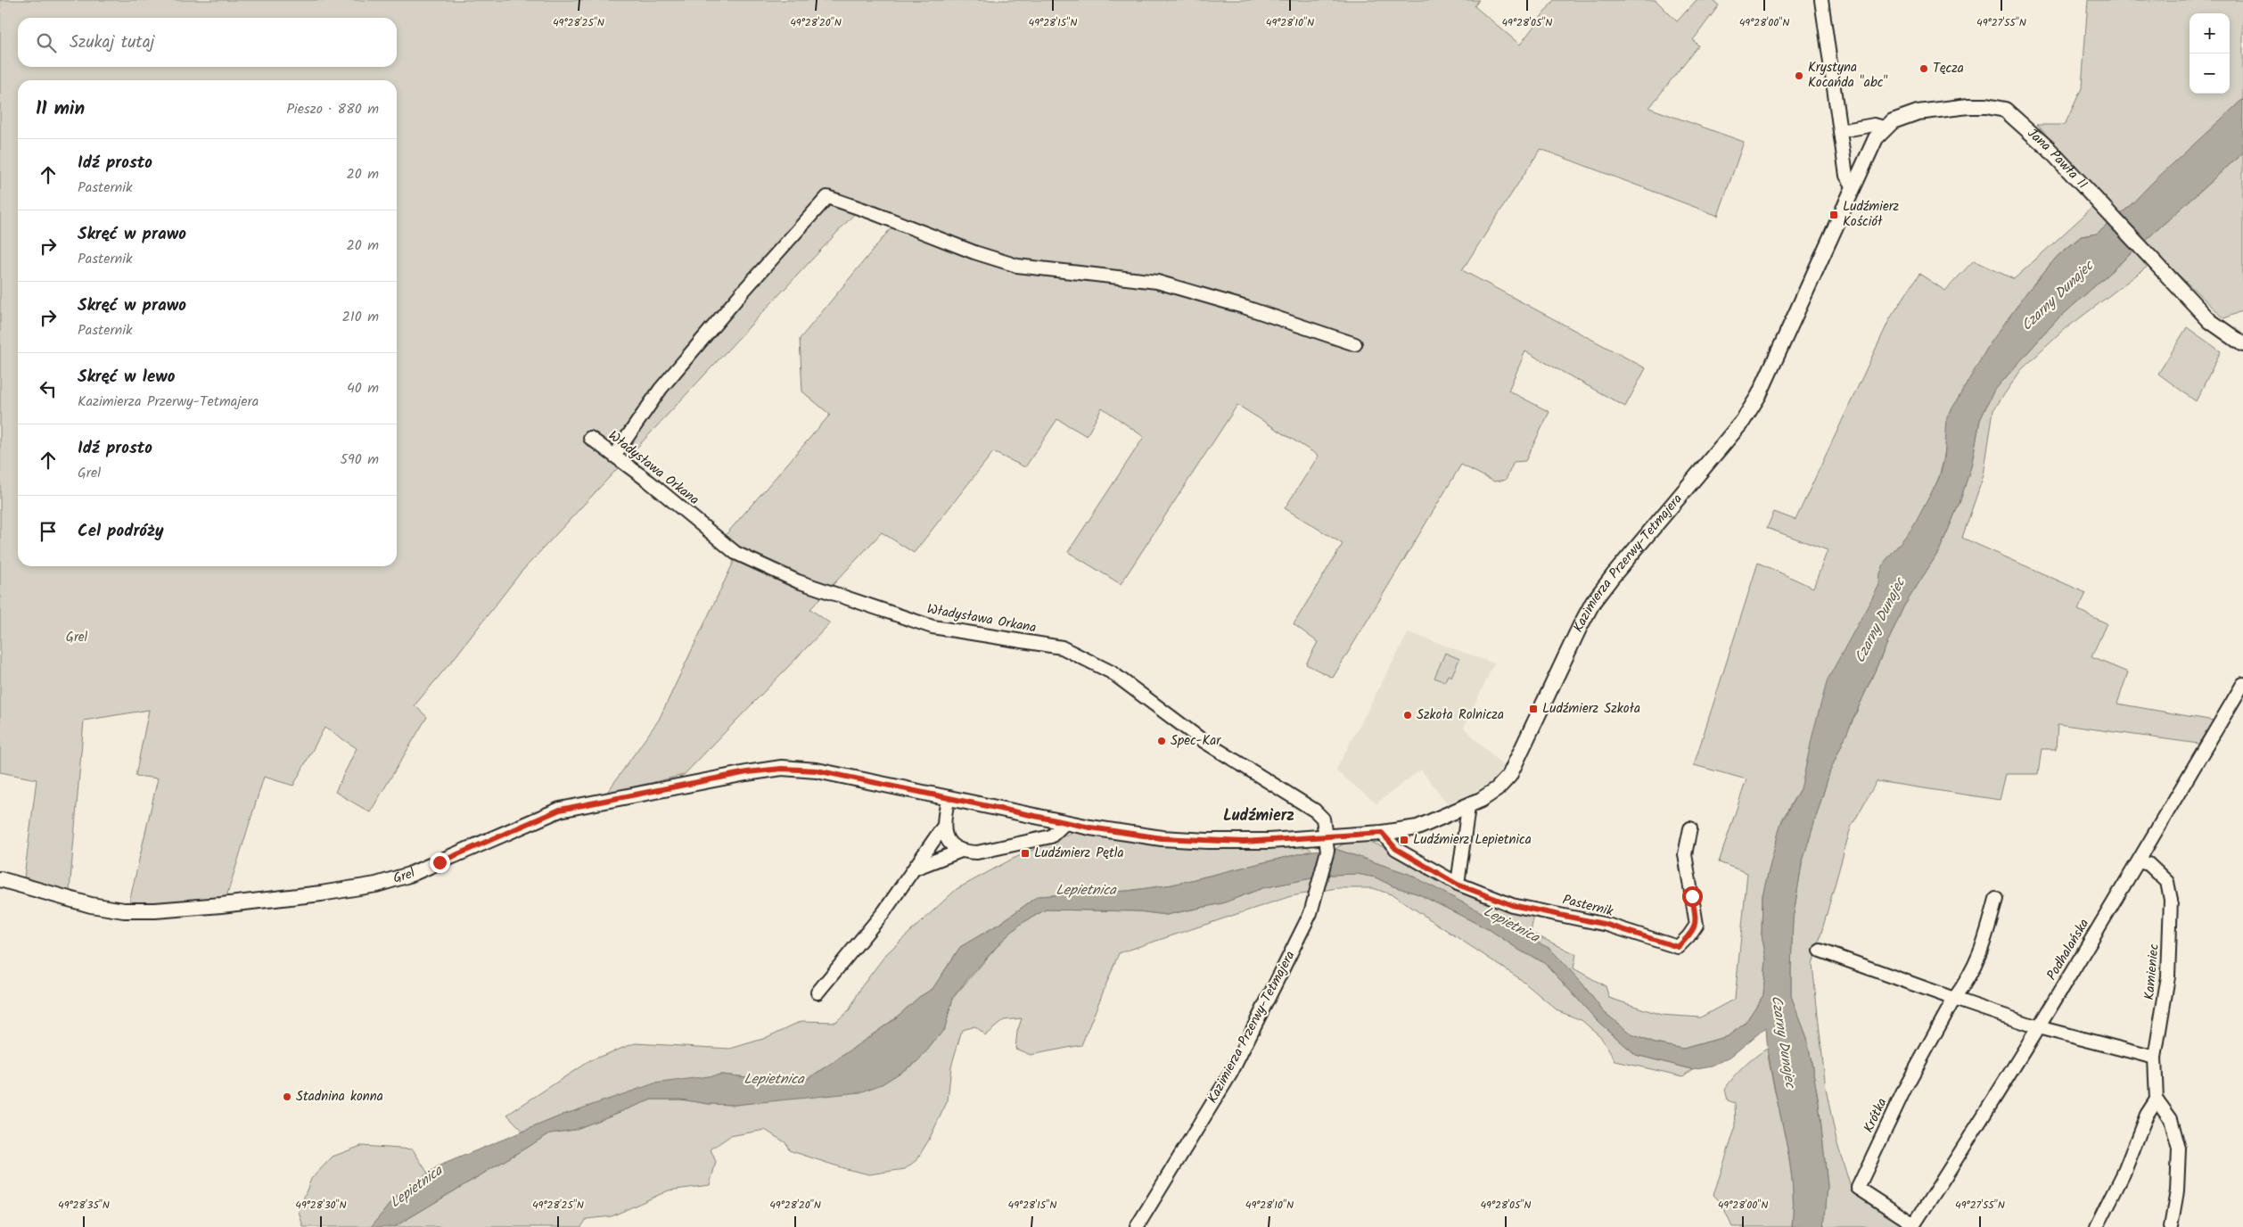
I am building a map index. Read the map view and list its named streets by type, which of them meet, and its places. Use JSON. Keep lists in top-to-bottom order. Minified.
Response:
{"streets":{"street":["Jana Pawła II","Władysława Orkana","Kazimierza Przerwy-Tetmajera","Grel","Pasternik","Podhalańska","Kamieniec","Krótka"]},"crossings":[["Jana Pawła II","Kazimierza Przerwy-Tetmajera"],["Władysława Orkana","Kazimierza Przerwy-Tetmajera"],["Władysława Orkana","Grel"],["Kazimierza Przerwy-Tetmajera","Grel"],["Kazimierza Przerwy-Tetmajera","Pasternik"],["Podhalańska","Kamieniec"],["Podhalańska","Krótka"]],"districts":["Ludźmierz"],"water":["Czarny Dunajec","Lepietnica"],"parks":["Grel"],"places":{"other":["Tęcza","Krystyna Kocańda \"abc\"","Szkoła Rolnicza","Spec-Kar","Stadnina konna"],"transit":["Ludźmierz Kościół","Ludźmierz Szkoła","Ludźmierz Lepietnica","Ludźmierz Pętla"]},"page":{"map_buttons":["+","−"],"search":"Szukaj tutaj","heading":["11 min","Pieszo · 880 m"],"list":[["Idź prosto","Pasternik","20 m"],["Skręć w prawo","Pasternik","20 m"],["Skręć w prawo","Pasternik","210 m"],["Skręć w lewo","Kazimierza Przerwy-Tetmajera","40 m"],["Idź prosto","Grel","590 m"],"Cel podróży"]},"coordinates":["49°28'25\"N","49°28'20\"N","49°28'15\"N","49°28'10\"N","49°28'05\"N","49°28'00\"N","49°27'55\"N","49°28'35\"N","49°28'30\"N"]}
